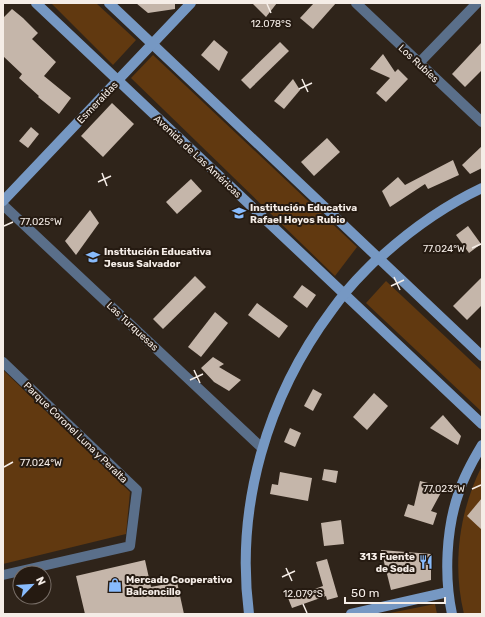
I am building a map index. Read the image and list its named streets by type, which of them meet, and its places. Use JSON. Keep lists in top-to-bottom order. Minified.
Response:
{"streets":{"street":["Los Rubíes","Esmeraldas","Avenida de Las Américas","Las Turquesas","Parque Coronel Luna y Peralta"]},"crossings":[["Esmeraldas","Avenida de Las Américas"]],"places":{"school or university":["Institución Educativa Rafael Hoyos Rubio","Institución Educativa Jesus Salvador"],"restaurant":["313 Fuente de Soda"],"shop":["Mercado Cooperativo Balconcillo"]},"scale_bar":"50 m","north":"top right","coordinates":["12.078°S","77.025°W","77.024°W","77.023°W","12.079°S"]}
